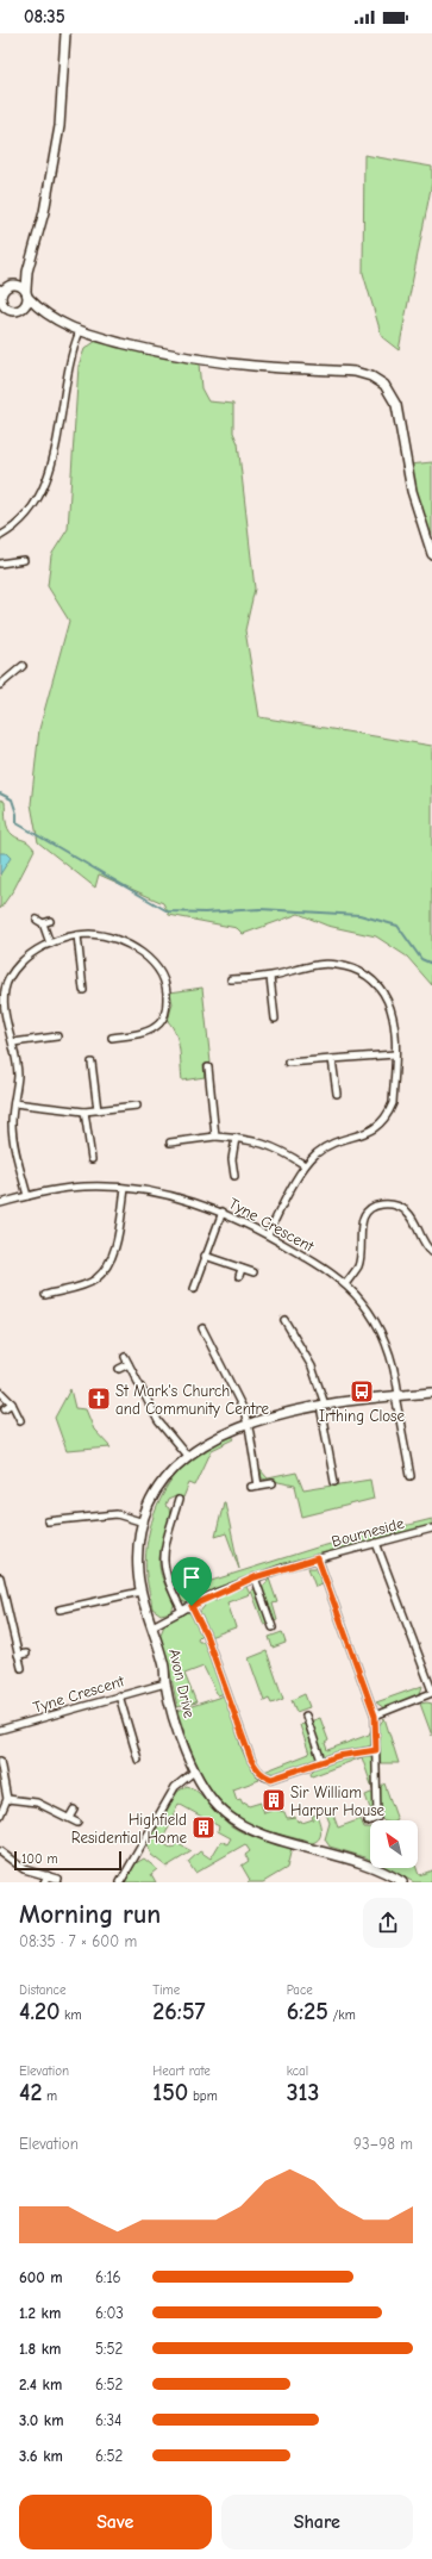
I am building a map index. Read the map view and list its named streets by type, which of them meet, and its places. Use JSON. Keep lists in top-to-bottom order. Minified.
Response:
{"streets":{"main road":["Avon Drive"],"street":["Tyne Crescent","Bourneside"]},"crossings":[["Tyne Crescent","Avon Drive"],["Bourneside","Avon Drive"]],"places":{"bus stop":["Irthing Close"],"church":["St Mark's Church and Community Centre"],"building":["Sir William Harpur House","Highfield Residential Home"]},"scale_bar":"100 m","north":"top left","page":{"status":"08:35","scale":"100 m","heading":["Morning run","08:35 · 7 × 600 m"],"stats":[["Distance","4.20 km"],["Time","26:57"],["Pace","6:25 /km"],["Elevation","42 m"],["Heart rate","150 bpm"],["kcal","313"]],"chart":["Elevation","93–98 m"],"list":[{"name":"600 m","note":"6:16"},{"name":"1.2 km","note":"6:03"},{"name":"1.8 km","note":"5:52"},{"name":"2.4 km","note":"6:52"},{"name":"3.0 km","note":"6:34"},{"name":"3.6 km","note":"6:52"}],"buttons":["Save","Share"]}}
